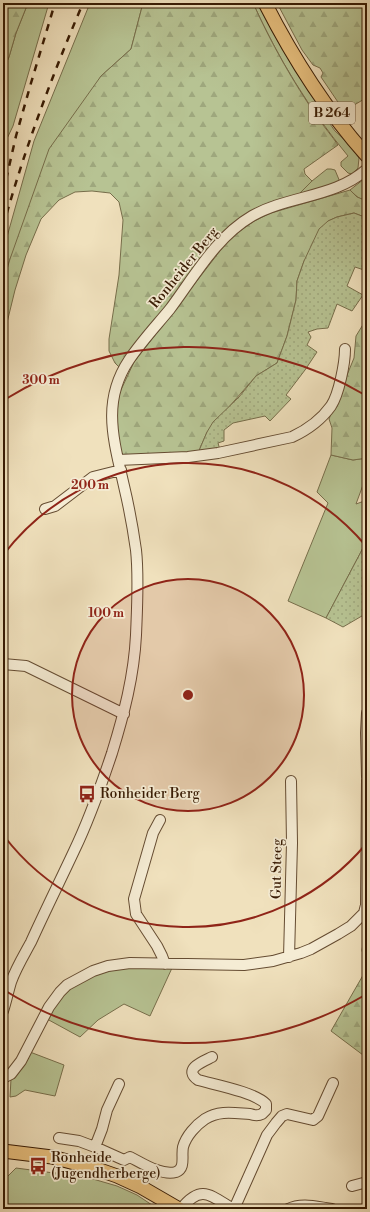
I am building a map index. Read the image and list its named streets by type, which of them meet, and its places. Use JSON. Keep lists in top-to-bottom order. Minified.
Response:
{"streets":{"main road":["B 264"],"street":["Ronheider Berg","Gut Steeg"]},"places":{"bus stop":["Ronheider Berg","Ronheide (Jugendherberge)"]},"rings":["300 m","200 m","100 m"]}
